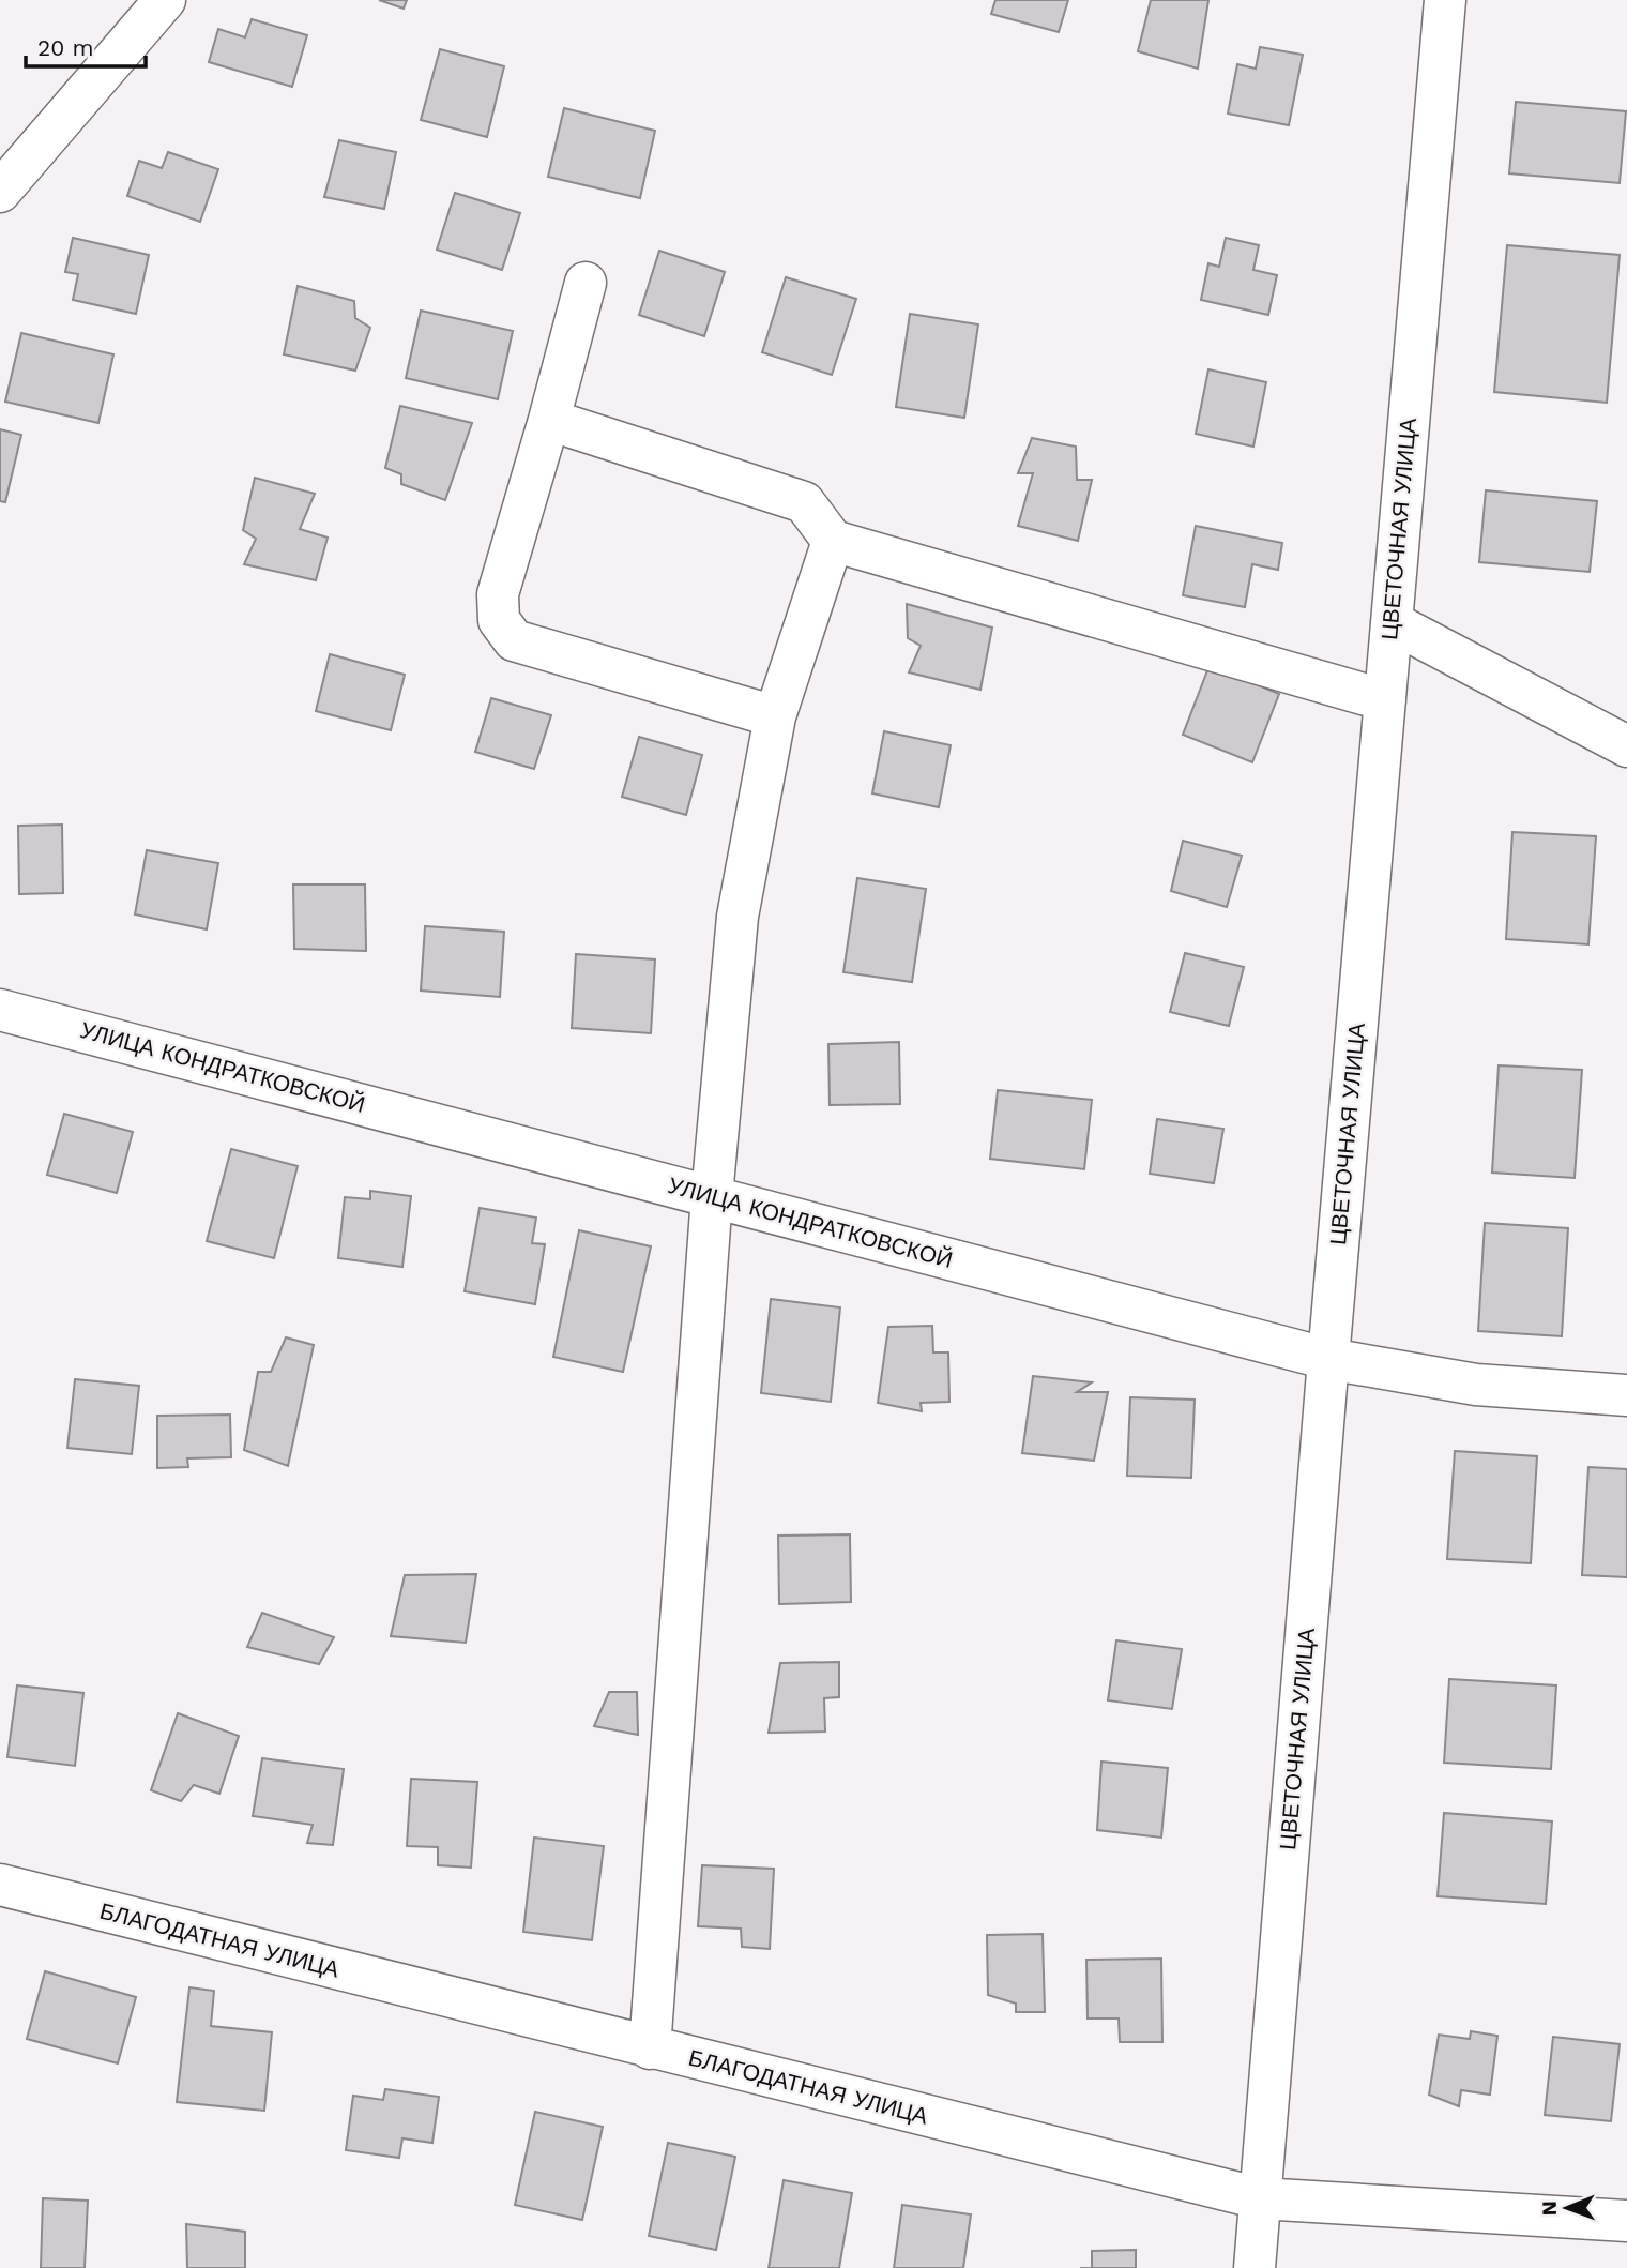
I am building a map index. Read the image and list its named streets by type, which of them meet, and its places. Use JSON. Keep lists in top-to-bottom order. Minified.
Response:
{"streets":{"street":["ЦВЕТОЧНАЯ УЛИЦА","УЛИЦА КОНДРАТКОВСКОЙ","БЛАГОДАТНАЯ УЛИЦА"]},"crossings":[["ЦВЕТОЧНАЯ УЛИЦА","УЛИЦА КОНДРАТКОВСКОЙ"],["ЦВЕТОЧНАЯ УЛИЦА","БЛАГОДАТНАЯ УЛИЦА"]],"scale_bar":"20 m","north":"left"}
